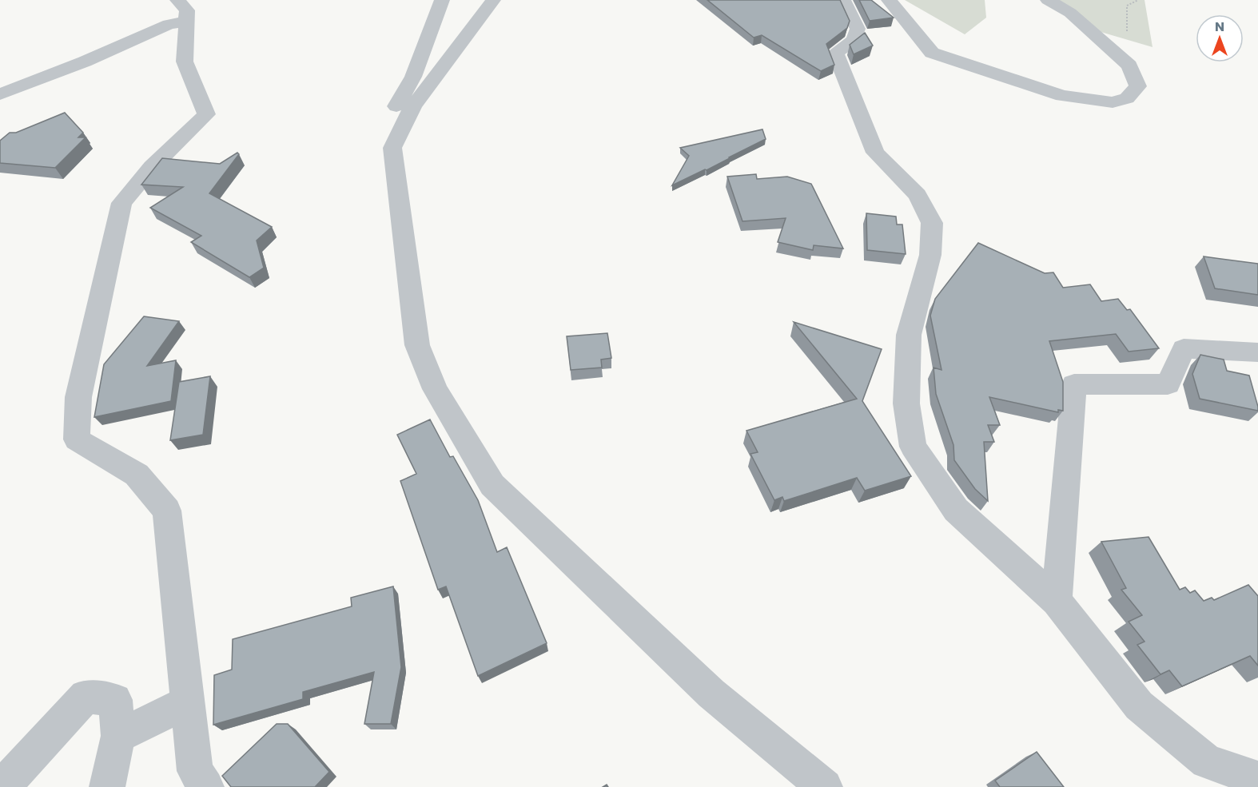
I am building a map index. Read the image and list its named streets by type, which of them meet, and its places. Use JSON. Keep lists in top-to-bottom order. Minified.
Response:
{"north":"top"}
